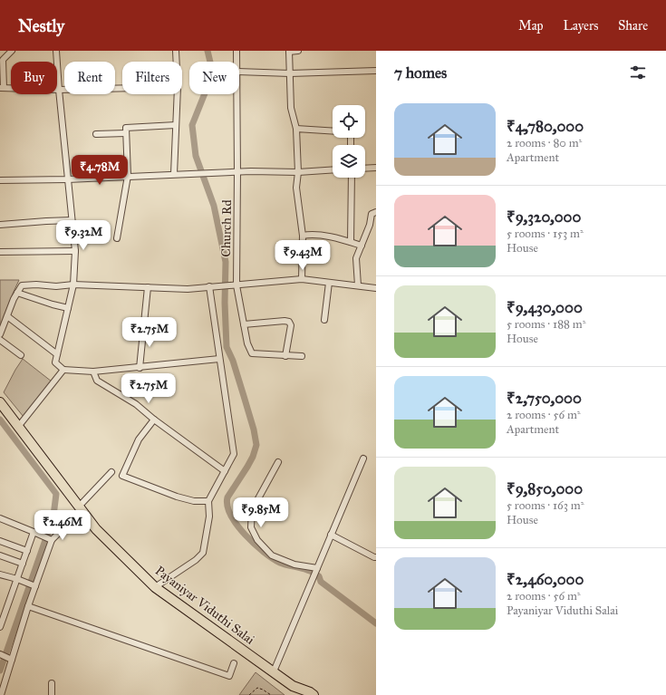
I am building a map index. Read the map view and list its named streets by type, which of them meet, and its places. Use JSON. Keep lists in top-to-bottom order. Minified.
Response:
{"streets":{"main road":["Payaniyar Viduthi Salai"],"street":["Church Rd"]},"page":{"header":"Nestly","nav":["Map","Layers","Share"],"heading":"7 homes","chip":["Buy","Rent","Filters","New"],"list":[{"name":"₹4,780,000","note":"2 rooms · 80 m² · Apartment"},{"name":"₹9,320,000","note":"5 rooms · 153 m² · House"},{"name":"₹9,430,000","note":"5 rooms · 188 m² · House"},{"name":"₹2,750,000","note":"2 rooms · 56 m² · Apartment"},{"name":"₹9,850,000","note":"5 rooms · 163 m² · House"},{"name":"₹2,460,000","note":"2 rooms · 56 m² · Payaniyar Viduthi Salai"}],"price":["₹4.78M","₹9.32M","₹9.43M","₹2.75M","₹2.75M","₹9.85M","₹2.46M"]}}
